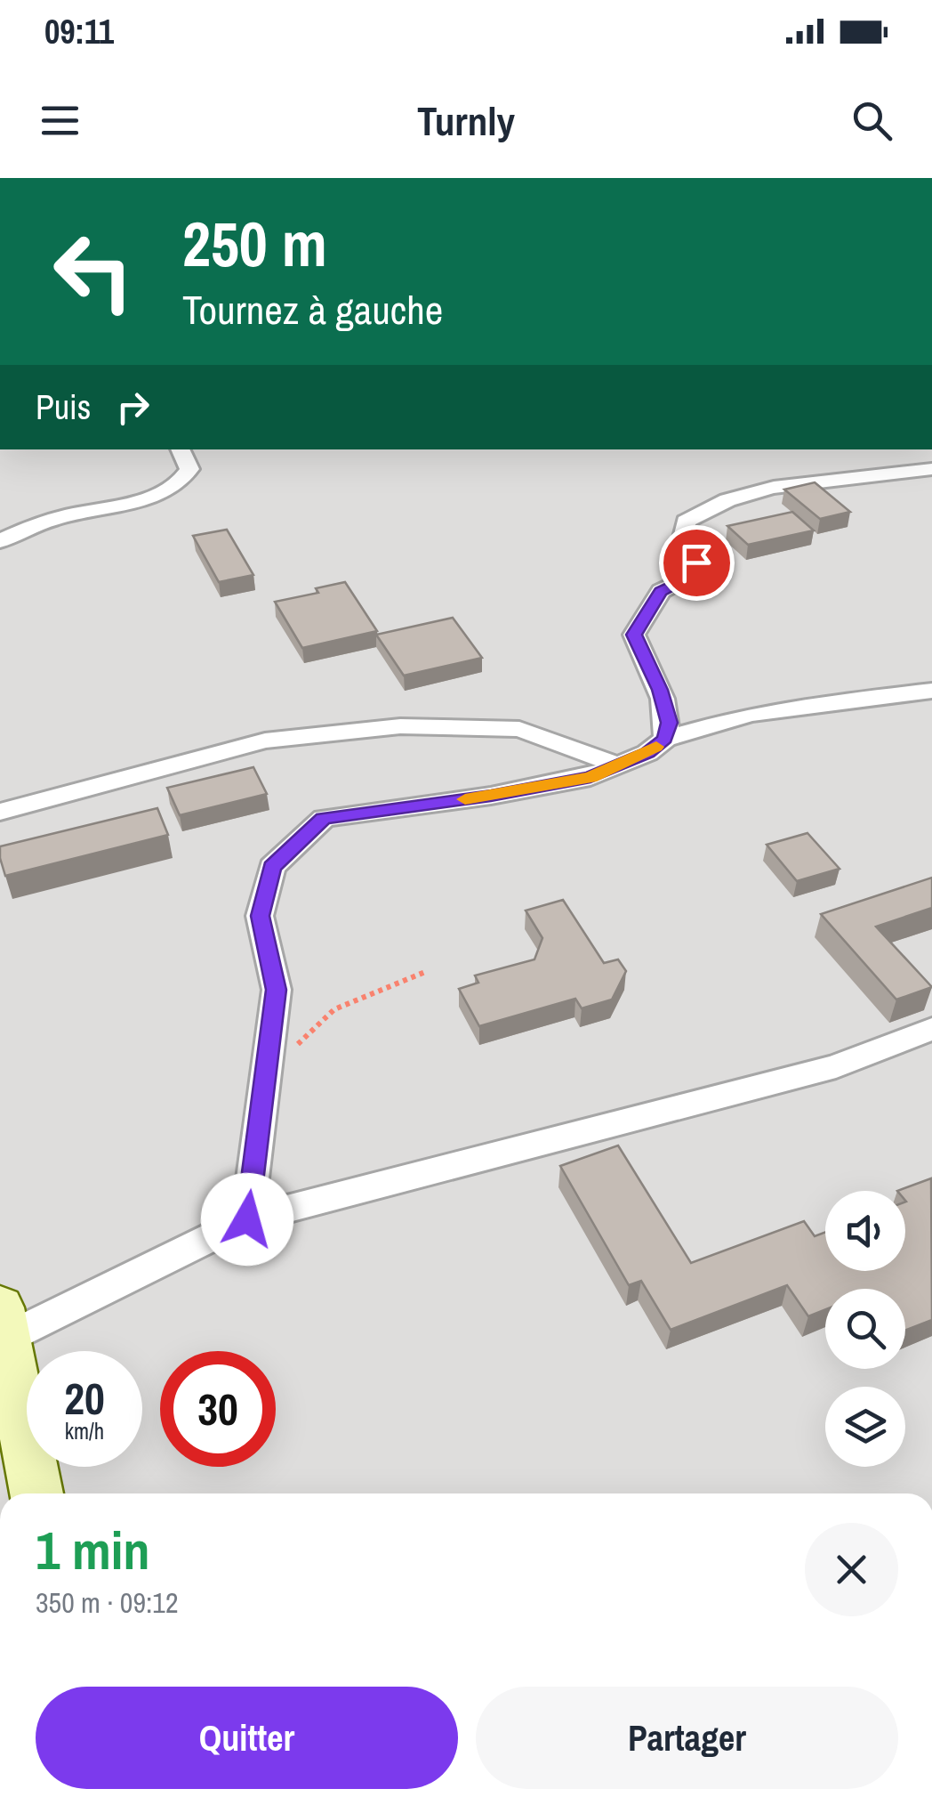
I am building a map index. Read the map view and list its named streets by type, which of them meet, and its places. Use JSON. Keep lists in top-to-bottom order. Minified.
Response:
{"page":{"status":"09:11","header":"Turnly","turn":["250 m","Tournez à gauche"],"then":"Puis","speed":"20 km/h","limit":"30","heading":["1 min","350 m · 09:12"],"buttons":["Quitter","Partager"]}}
